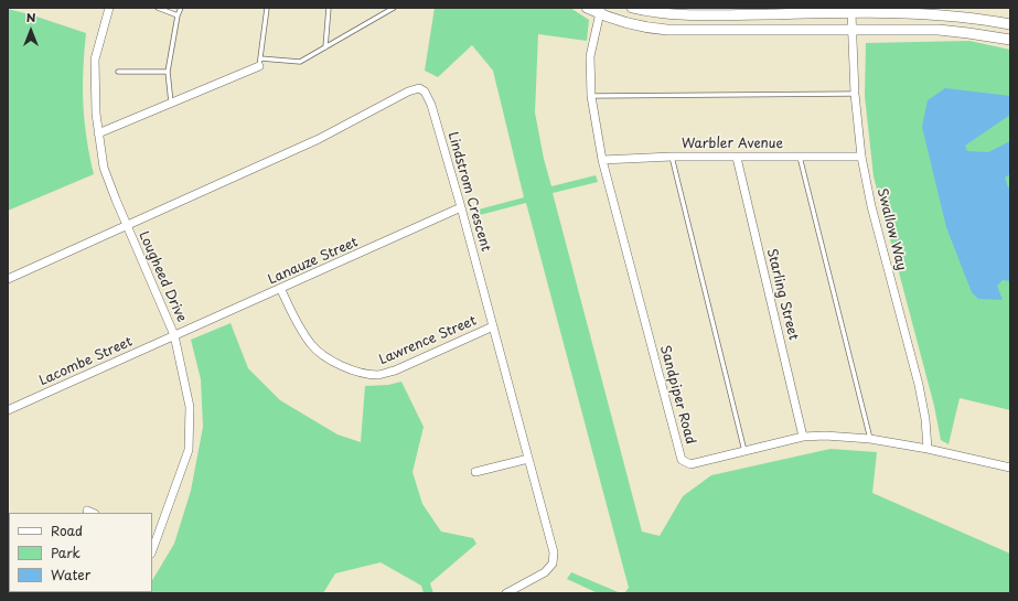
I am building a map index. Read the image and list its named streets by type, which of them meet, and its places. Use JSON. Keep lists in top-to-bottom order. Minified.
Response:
{"streets":{"street":["Warbler Avenue","Lindstrom Crescent","Swallow Way","Lanauze Street","Lougheed Drive","Starling Street","Lawrence Street","Lacombe Street","Sandpiper Road"]},"crossings":[["Warbler Avenue","Swallow Way"],["Warbler Avenue","Starling Street"],["Warbler Avenue","Sandpiper Road"],["Lindstrom Crescent","Lanauze Street"],["Lindstrom Crescent","Lougheed Drive"],["Lindstrom Crescent","Lawrence Street"],["Swallow Way","Sandpiper Road"],["Lanauze Street","Lougheed Drive"],["Lanauze Street","Lawrence Street"],["Lanauze Street","Lacombe Street"],["Lougheed Drive","Lacombe Street"],["Starling Street","Sandpiper Road"]],"legend":["Road","Park","Water"],"north":"top"}
